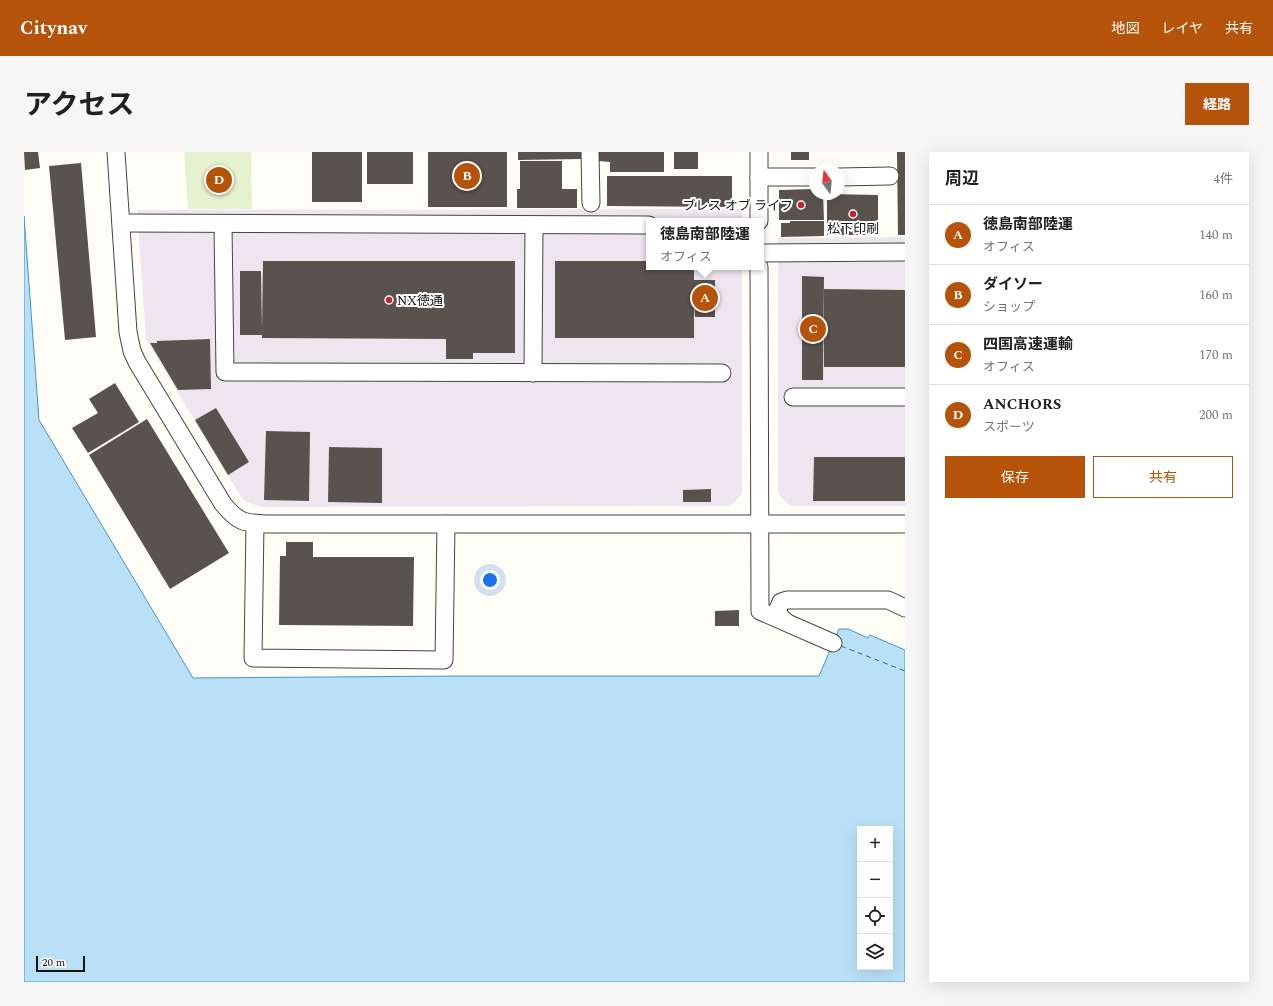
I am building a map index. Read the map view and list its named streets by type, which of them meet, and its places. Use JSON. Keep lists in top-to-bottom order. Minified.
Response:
{"places":["ブレス オブ ライフ","松下印刷","NX徳通"],"scale_bar":"20 m","north":"top","page":{"header":"Citynav","nav":["地図","レイヤ","共有"],"title":"アクセス","buttons":["経路",["保存","共有"]],"heading":["周辺","4件"],"pins":["B","D","A","C"],"list":[{"mark":"A","name":"徳島南部陸運","note":"オフィス","value":"140 m"},{"mark":"B","name":"ダイソー","note":"ショップ","value":"160 m"},{"mark":"C","name":"四国高速運輸","note":"オフィス","value":"170 m"},{"mark":"D","name":"ANCHORS","note":"スポーツ","value":"200 m"}],"popup":["徳島南部陸運","オフィス"],"map_buttons":["+","−"],"scale":"20 m"}}
